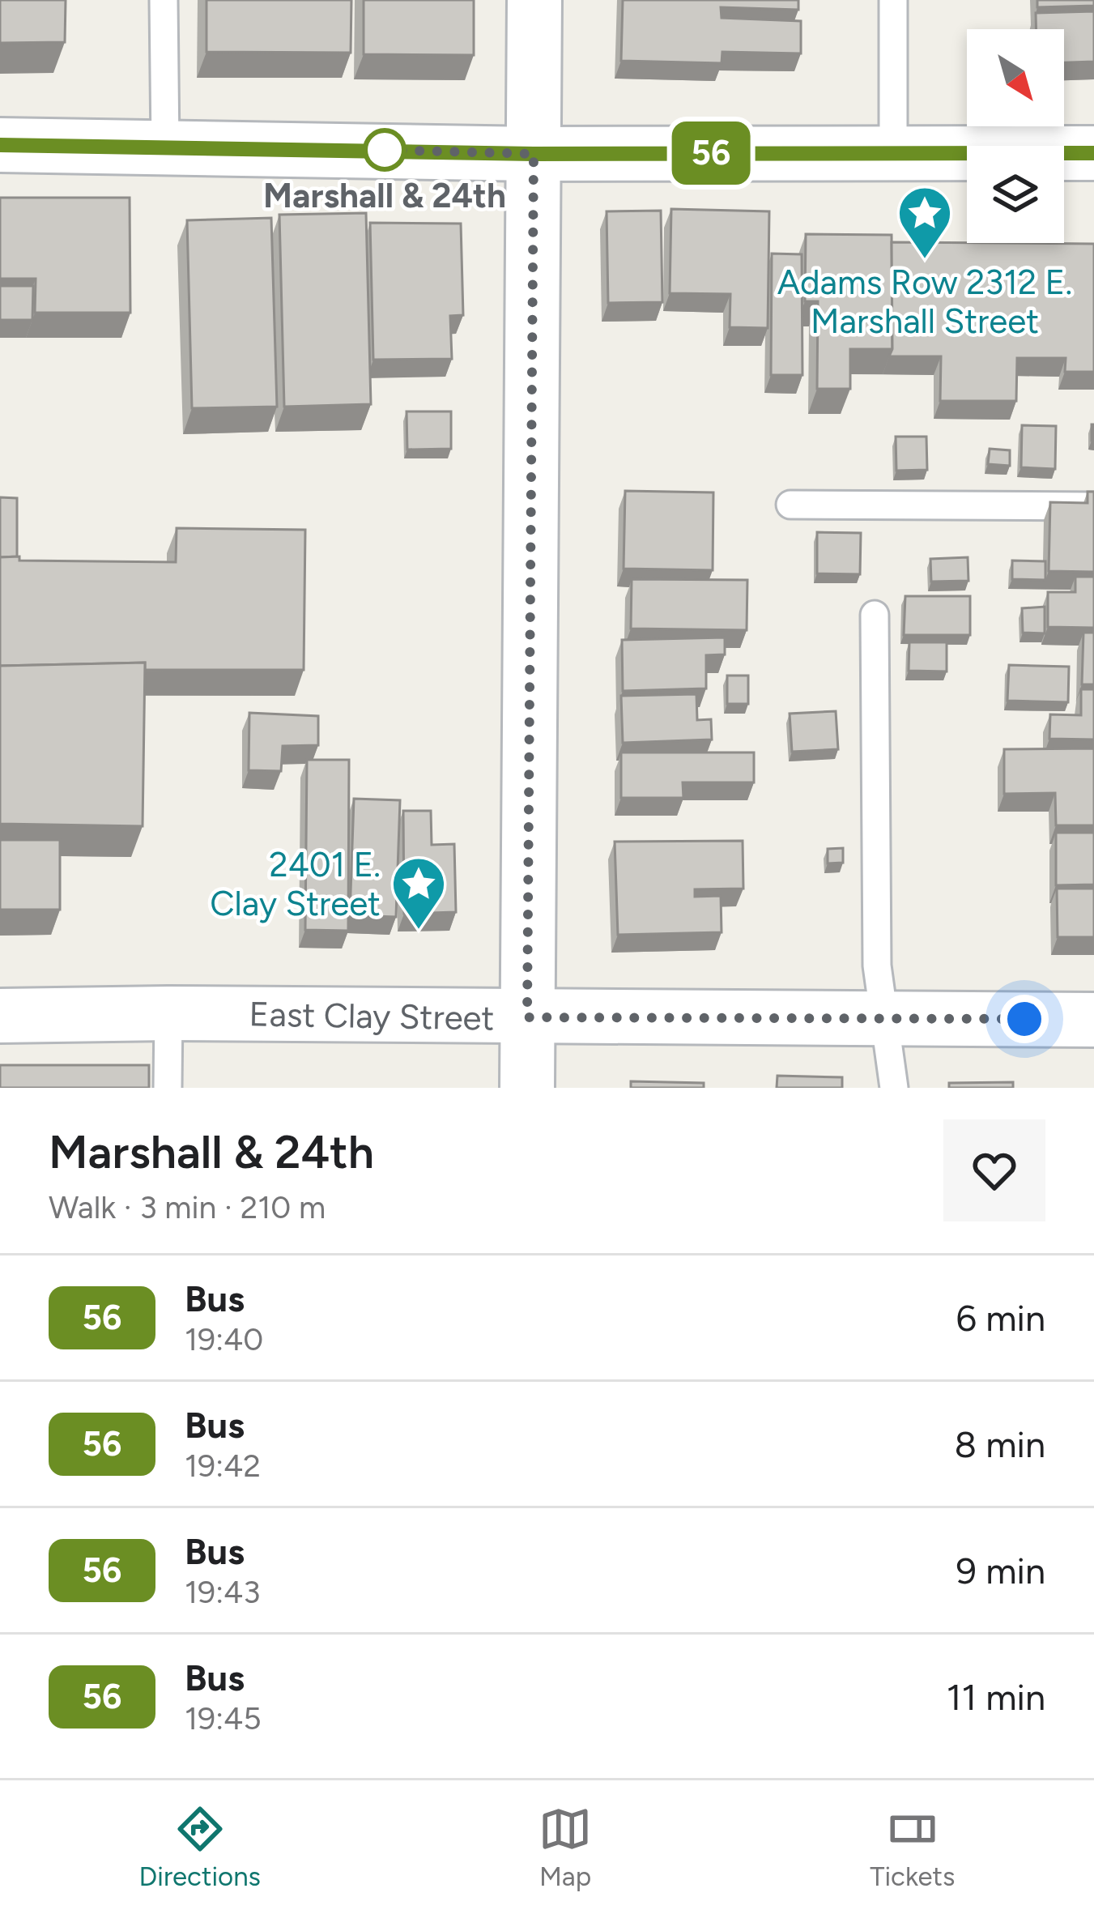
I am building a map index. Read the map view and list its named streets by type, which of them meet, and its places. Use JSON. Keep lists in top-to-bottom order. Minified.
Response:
{"streets":{"street":["East Clay Street"]},"places":{"other":["Marshall & 24th"],"place":["Adams Row 2312 E. Marshall Street","2401 E. Clay Street"]},"lines":["bus line 56"],"north":"bottom right","page":{"on_map":"56","heading":["Marshall & 24th","Walk · 3 min · 210 m"],"list":[{"mark":"56","name":"Bus","note":"19:40","value":"6 min"},{"mark":"56","name":"Bus","note":"19:42","value":"8 min"},{"mark":"56","name":"Bus","note":"19:43","value":"9 min"},{"mark":"56","name":"Bus","note":"19:45","value":"11 min"}],"tabs":["Directions","Map","Tickets"]}}
